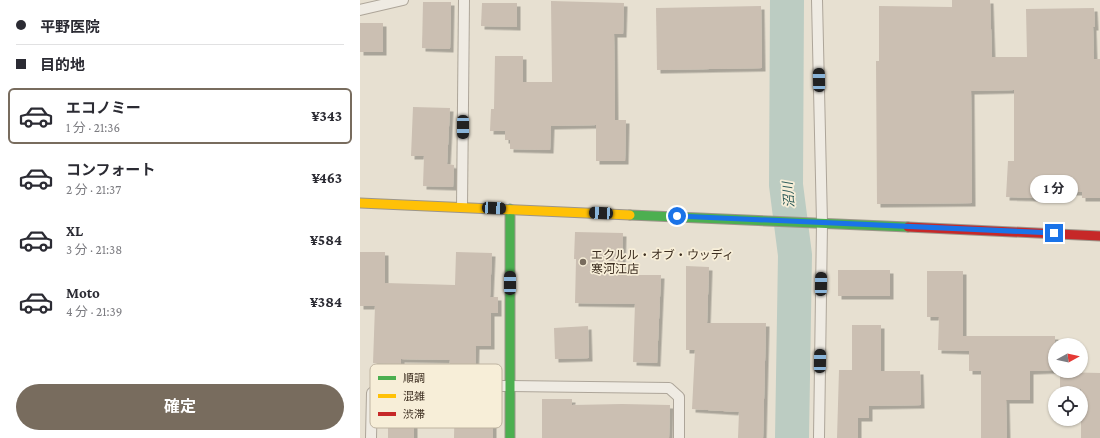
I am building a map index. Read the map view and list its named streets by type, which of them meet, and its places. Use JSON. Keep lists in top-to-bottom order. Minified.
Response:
{"water":["沼川"],"places":["エクルル・オブ・ウッディ 寒河江店"],"legend":["順調","混雑","渋滞"],"north":"right","page":{"banner":["平野医院","目的地"],"list":[{"name":"エコノミー","note":"1 分 · 21:36","value":"¥343"},{"name":"コンフォート","note":"2 分 · 21:37","value":"¥463"},{"name":"XL","note":"3 分 · 21:38","value":"¥584"},{"name":"Moto","note":"4 分 · 21:39","value":"¥384"}],"bubble":"1 分","buttons":"確定"}}
